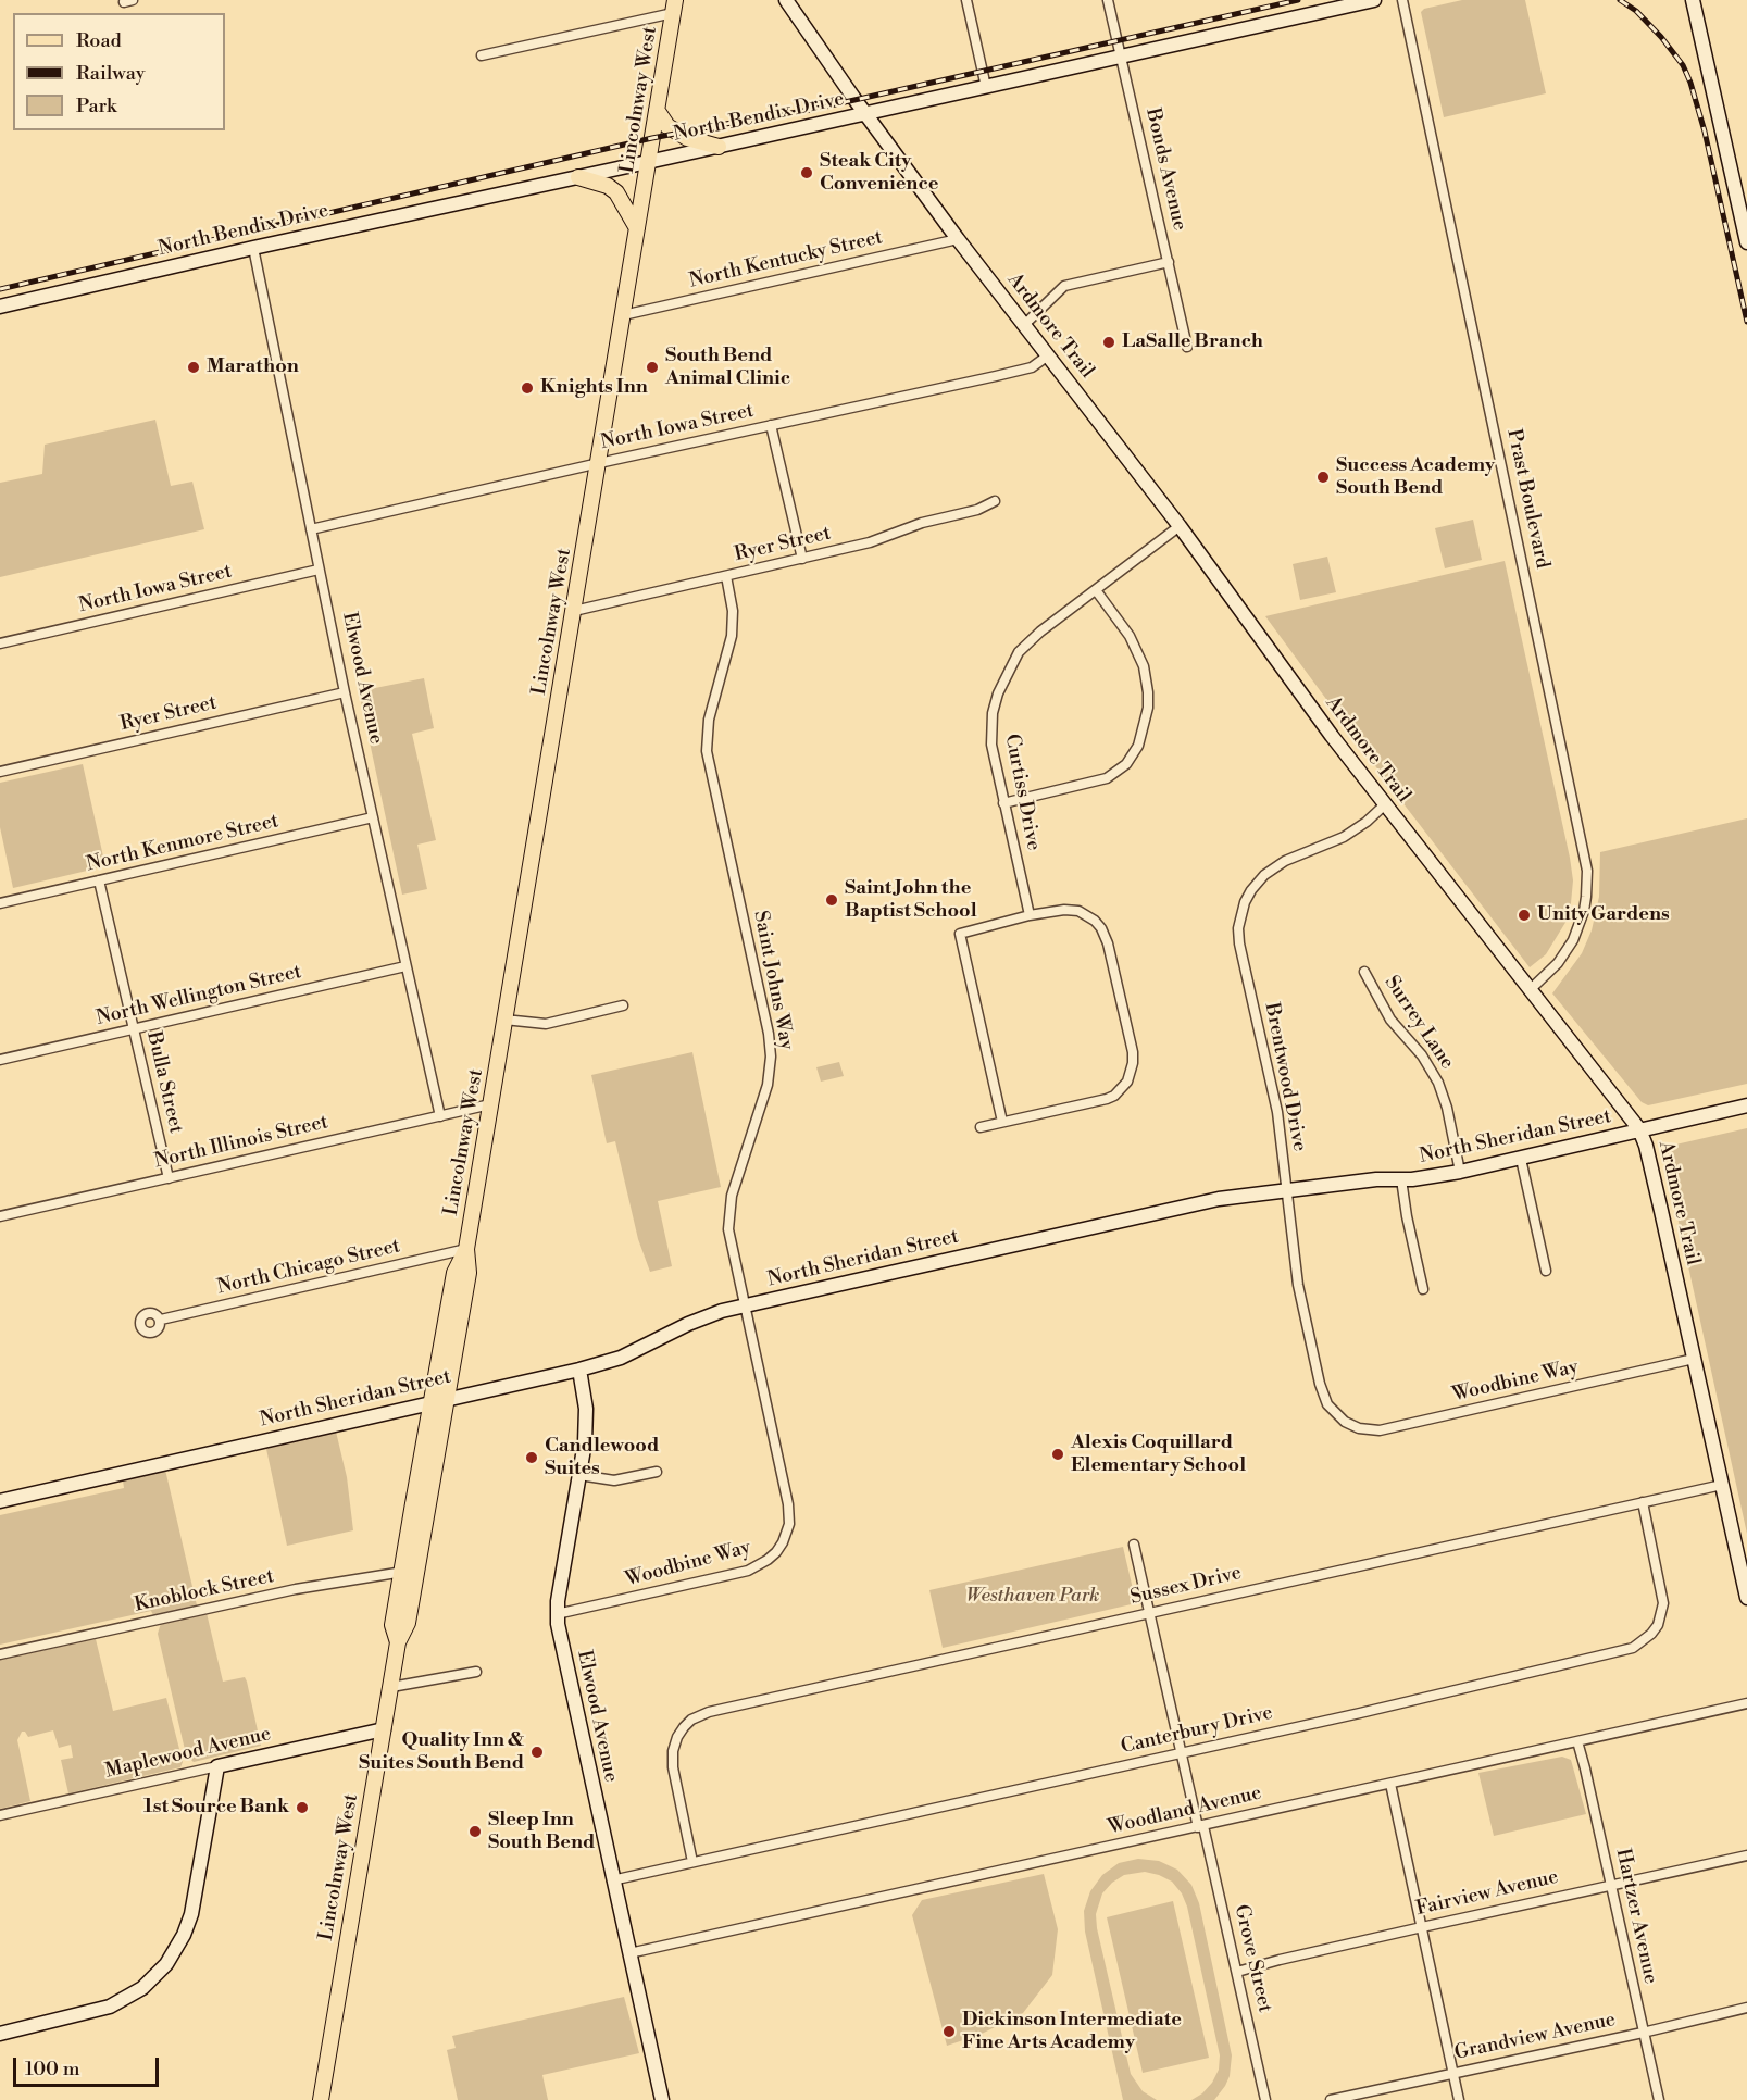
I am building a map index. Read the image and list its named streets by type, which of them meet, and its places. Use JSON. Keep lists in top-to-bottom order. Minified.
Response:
{"streets":{"main road":["Lincolnway West"],"street":["North Bendix Drive","Bonds Avenue","North Kentucky Street","Ardmore Trail","North Iowa Street","Prast Boulevard","Ryer Street","Elwood Avenue","Curtiss Drive","North Kenmore Street","Saint Johns Way","North Wellington Street","Surrey Lane","Brentwood Drive","Bulla Street","North Sheridan Street","North Illinois Street","North Chicago Street","Woodbine Way","Sussex Drive","Knoblock Street","Canterbury Drive","Maplewood Avenue","Woodland Avenue","Fairview Avenue","Hartzer Avenue","Grove Street","Grandview Avenue"]},"crossings":[["Lincolnway West","North Bendix Drive"],["Lincolnway West","North Kentucky Street"],["Lincolnway West","North Iowa Street"],["Lincolnway West","Ryer Street"],["Lincolnway West","North Sheridan Street"],["Lincolnway West","North Illinois Street"],["Lincolnway West","North Chicago Street"],["Lincolnway West","Knoblock Street"],["Lincolnway West","Maplewood Avenue"],["North Bendix Drive","Bonds Avenue"],["North Bendix Drive","Ardmore Trail"],["North Bendix Drive","Elwood Avenue"],["North Kentucky Street","Ardmore Trail"],["Ardmore Trail","North Iowa Street"],["Ardmore Trail","Prast Boulevard"],["Ardmore Trail","Curtiss Drive"],["Ardmore Trail","Brentwood Drive"],["Ardmore Trail","North Sheridan Street"],["Ardmore Trail","Woodbine Way"],["Ardmore Trail","Sussex Drive"],["North Iowa Street","Elwood Avenue"],["Ryer Street","Elwood Avenue"],["Ryer Street","Saint Johns Way"],["Elwood Avenue","North Kenmore Street"],["Elwood Avenue","North Wellington Street"],["Elwood Avenue","North Sheridan Street"],["Elwood Avenue","North Illinois Street"],["Elwood Avenue","Woodbine Way"],["Elwood Avenue","Canterbury Drive"],["Elwood Avenue","Woodland Avenue"],["North Kenmore Street","Bulla Street"],["Saint Johns Way","North Sheridan Street"],["Saint Johns Way","Woodbine Way"],["North Wellington Street","Bulla Street"],["Surrey Lane","North Sheridan Street"],["Brentwood Drive","North Sheridan Street"],["Brentwood Drive","Woodbine Way"],["Bulla Street","North Illinois Street"],["Sussex Drive","Canterbury Drive"],["Sussex Drive","Grove Street"],["Canterbury Drive","Grove Street"],["Woodland Avenue","Hartzer Avenue"],["Woodland Avenue","Grove Street"],["Fairview Avenue","Hartzer Avenue"],["Fairview Avenue","Grove Street"],["Hartzer Avenue","Grandview Avenue"]],"parks":["Westhaven Park"],"places":["Steak City Convenience","LaSalle Branch","Marathon","South Bend Animal Clinic","Knights Inn","Success Academy South Bend","Saint John the Baptist School","Unity Gardens","Alexis Coquillard Elementary School","Candlewood Suites","Quality Inn & Suites South Bend","1st Source Bank","Sleep Inn South Bend","Dickinson Intermediate Fine Arts Academy"],"legend":["Road","Railway","Park"],"scale_bar":"100 m"}
